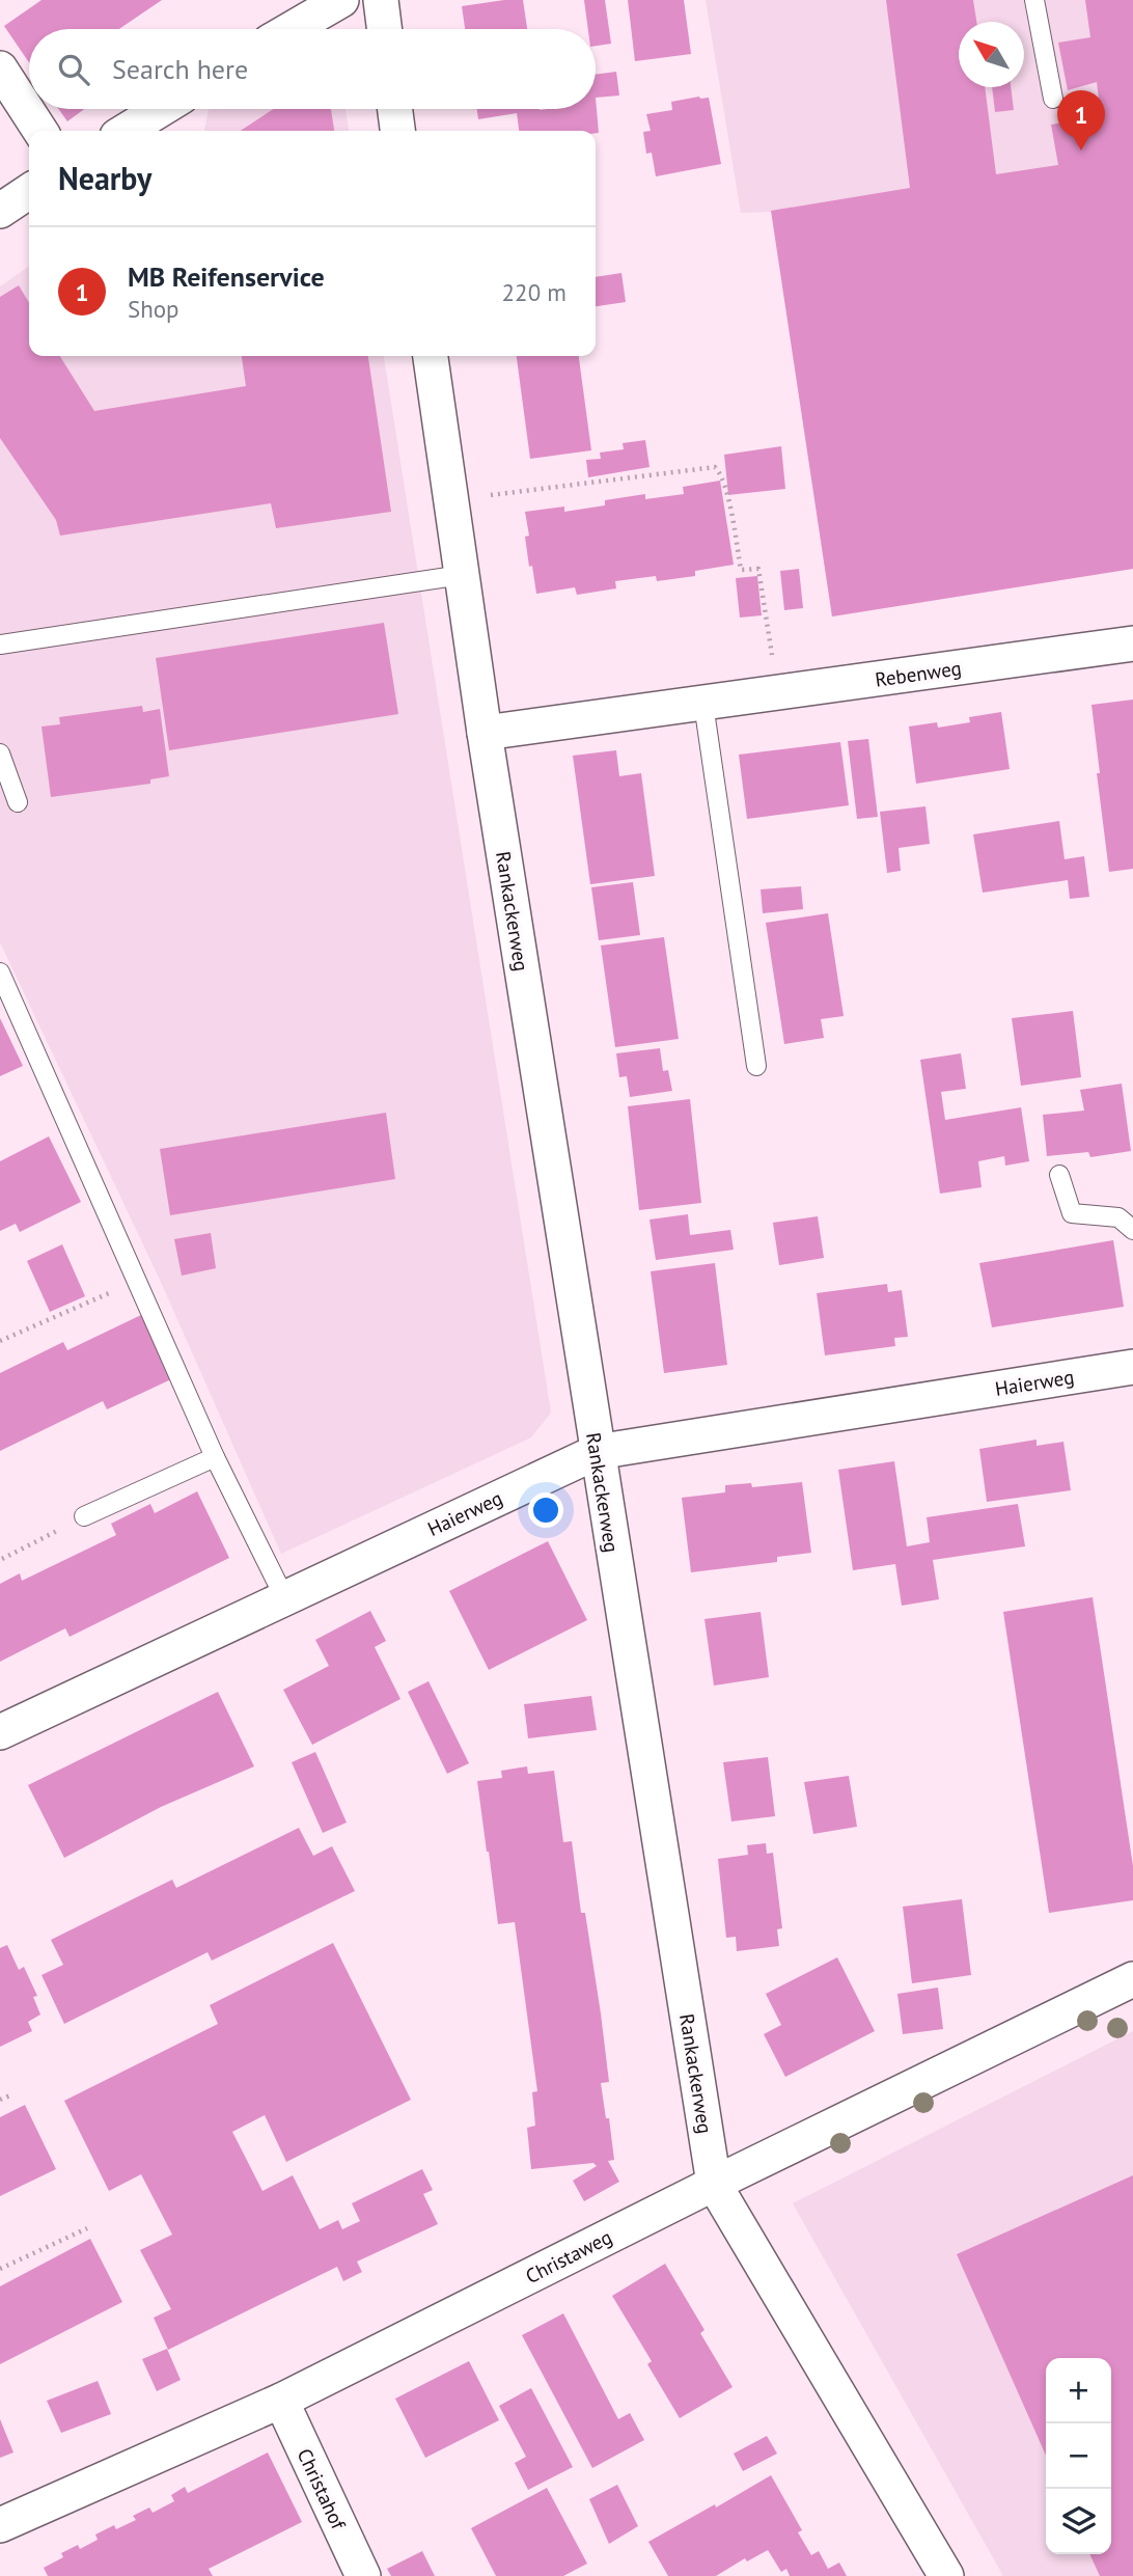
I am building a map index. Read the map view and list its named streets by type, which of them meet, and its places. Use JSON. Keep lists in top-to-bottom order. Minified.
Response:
{"streets":{"street":["Rebenweg","Rankackerweg","Haierweg","Christaweg","Christahof"]},"crossings":[["Rebenweg","Rankackerweg"],["Rankackerweg","Haierweg"],["Rankackerweg","Christaweg"],["Christaweg","Christahof"]],"north":"top left","page":{"search":"Search here","pins":"1","heading":"Nearby","list":[{"mark":"1","name":"MB Reifenservice","note":"Shop","value":"220 m"}],"map_buttons":["+","−"]}}
